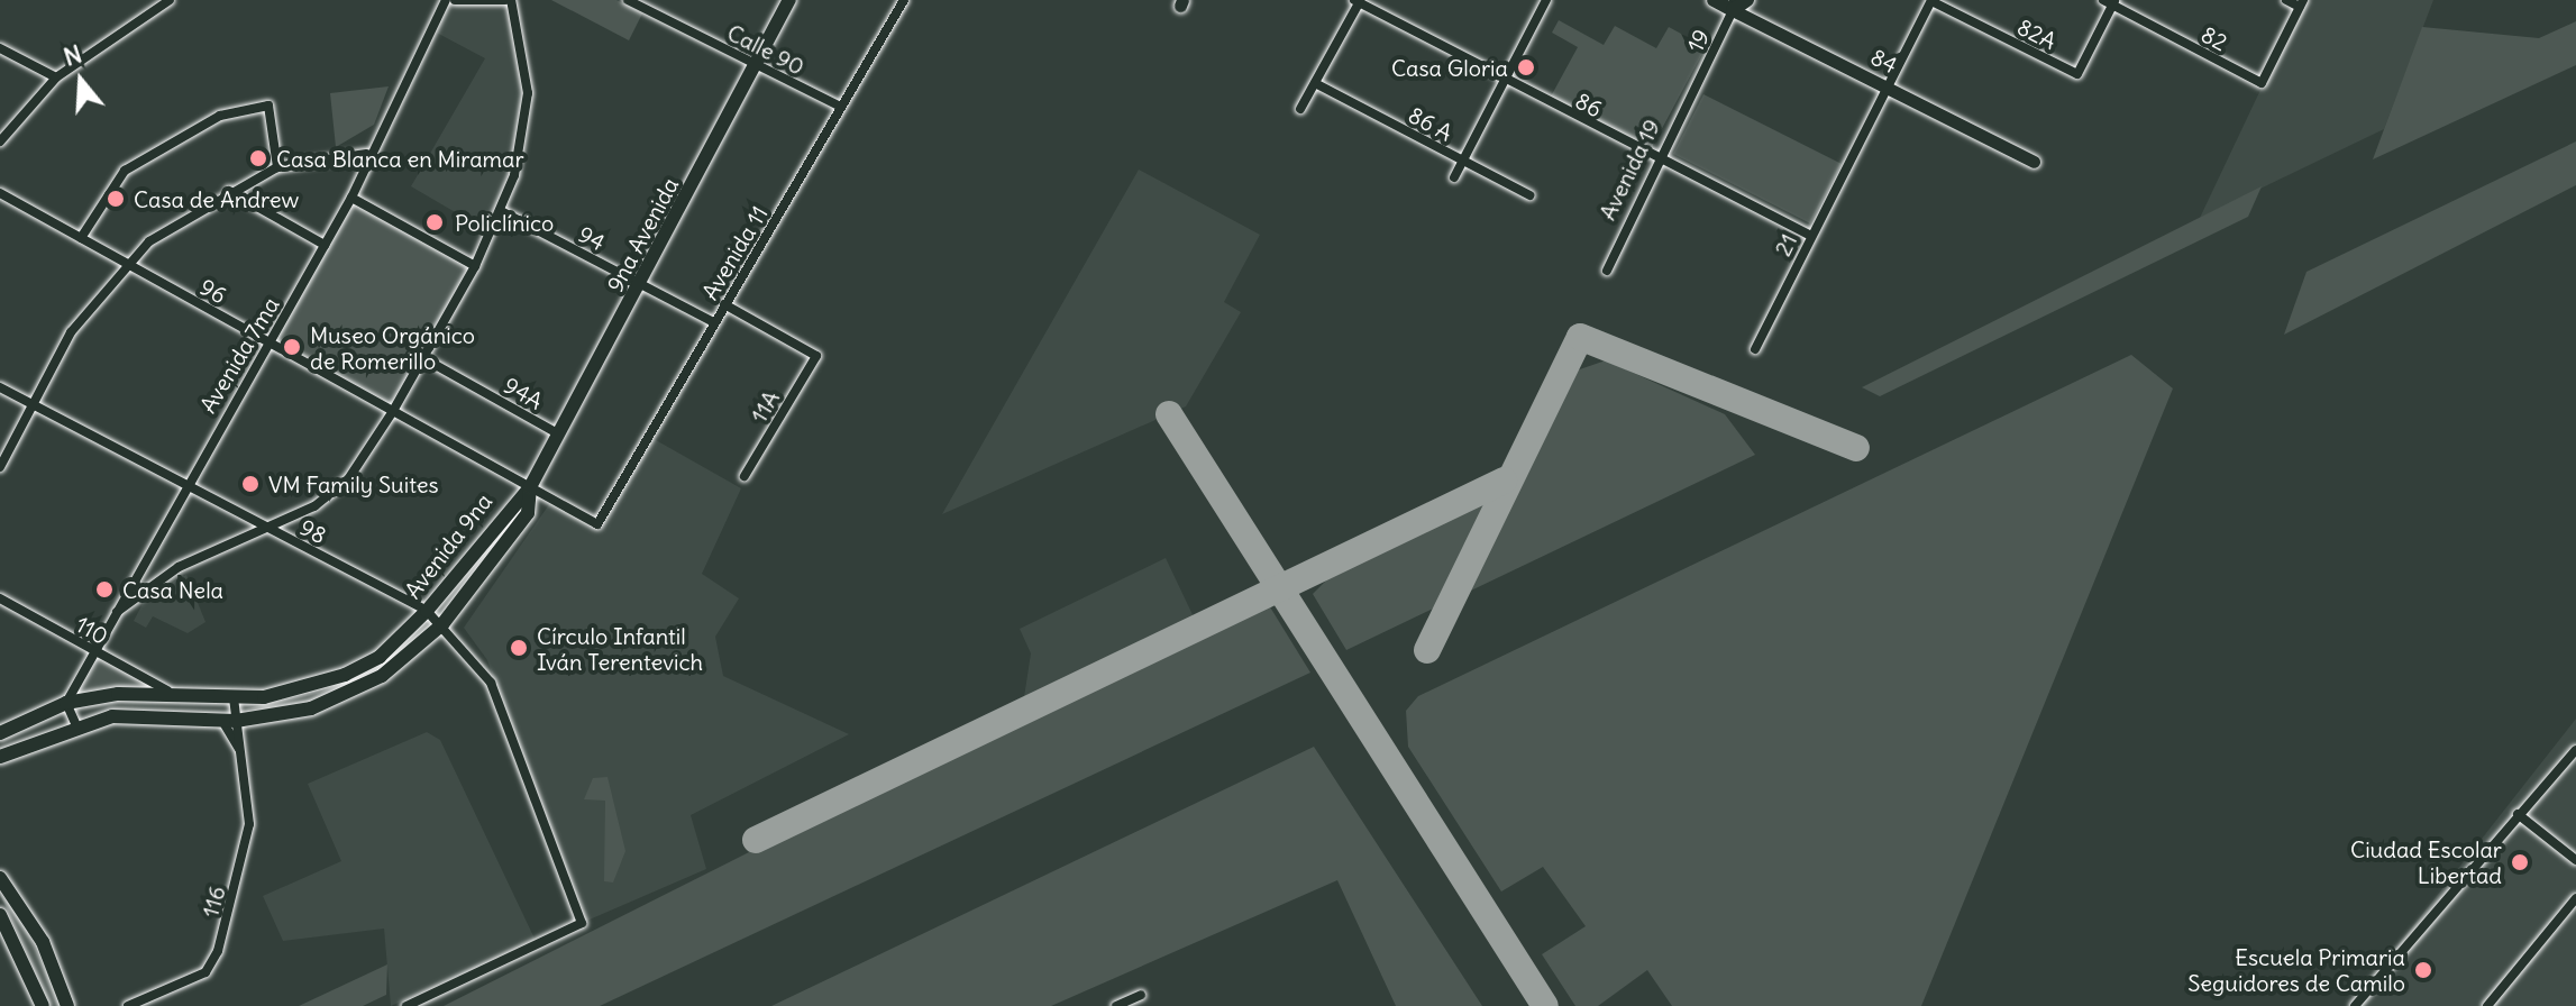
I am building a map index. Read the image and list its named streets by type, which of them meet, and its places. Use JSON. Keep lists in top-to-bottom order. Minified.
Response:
{"streets":{"main road":["84","9na Avenida","Avenida 9na"],"street":["82A","82","19","Calle 90","86","86 A","Avenida 19","94","21","Avenida 11","96","Avenida 7ma","94A","11A","98","110","116"]},"crossings":[["82A","82"],["82A","21"],["19","84"],["19","Avenida 19"],["Calle 90","9na Avenida"],["Calle 90","Avenida 11"],["84","21"],["86","Avenida 19"],["86","21"],["9na Avenida","94"],["9na Avenida","96"],["9na Avenida","94A"],["9na Avenida","Avenida 9na"],["94","Avenida 11"],["Avenida 11","96"],["Avenida 11","11A"],["96","Avenida 7ma"],["96","Avenida 9na"],["Avenida 7ma","98"],["Avenida 7ma","Avenida 9na"],["Avenida 7ma","110"],["98","Avenida 9na"],["Avenida 9na","110"],["Avenida 9na","116"]],"places":["Casa Gloria","Casa Blanca en Miramar","Casa de Andrew","Policlínico","Museo Orgánico de Romerillo","VM Family Suites","Casa Nela","Círculo Infantil Iván Terentevich","Ciudad Escolar Libertad","Escuela Primaria Seguidores de Camilo"],"north":"top"}
